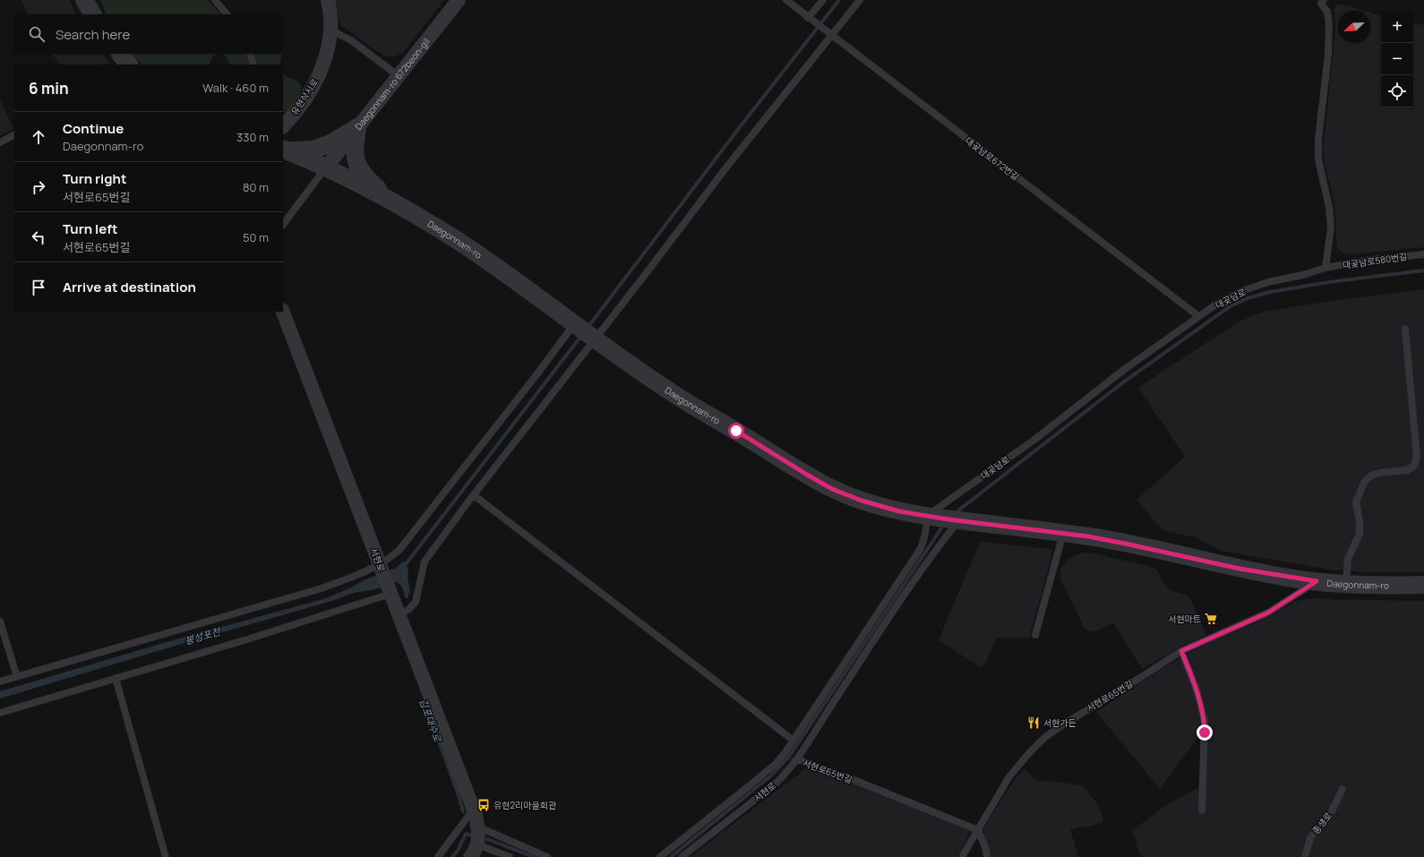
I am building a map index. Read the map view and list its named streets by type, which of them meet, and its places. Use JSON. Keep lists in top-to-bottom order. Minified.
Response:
{"streets":{"street":["Daegonnam-ro 672beon-gil","유현삭시로","Daegonnam-ro","서현로"],"lane":["대곶남로672번길","대곶남로580번길","대곶남로","서현로65번길","종생로"]},"crossings":[["Daegonnam-ro 672beon-gil","Daegonnam-ro"],["대곶남로672번길","대곶남로"],["Daegonnam-ro","대곶남로"],["Daegonnam-ro","서현로"],["Daegonnam-ro","서현로65번길"],["대곶남로580번길","대곶남로"],["서현로","서현로65번길"]],"water":["봉성포천","김포대수로"],"places":{"supermarket":["서현마트"],"restaurant":["서현가든"],"bus stop":["유현2리마을회관"]},"north":"bottom left","page":{"map_buttons":["+","−"],"search":"Search here","heading":["6 min","Walk · 460 m"],"list":[["Continue","Daegonnam-ro","330 m"],["Turn right","서현로65번길","80 m"],["Turn left","서현로65번길","50 m"],"Arrive at destination"]}}
